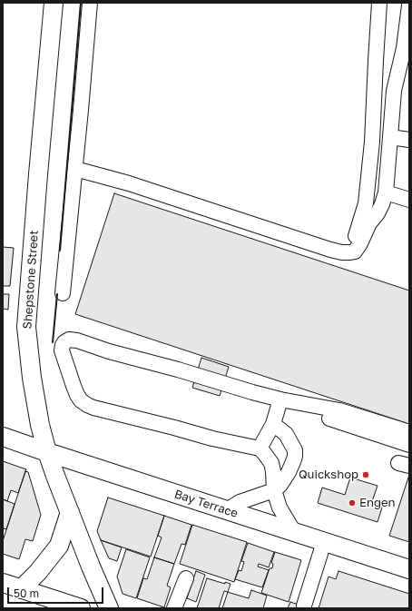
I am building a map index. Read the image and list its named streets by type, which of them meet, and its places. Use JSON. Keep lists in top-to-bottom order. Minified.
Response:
{"streets":{"main road":["Shepstone Street","Bay Terrace"]},"crossings":[["Shepstone Street","Bay Terrace"]],"places":["Quickshop","Engen"],"scale_bar":"50 m"}
